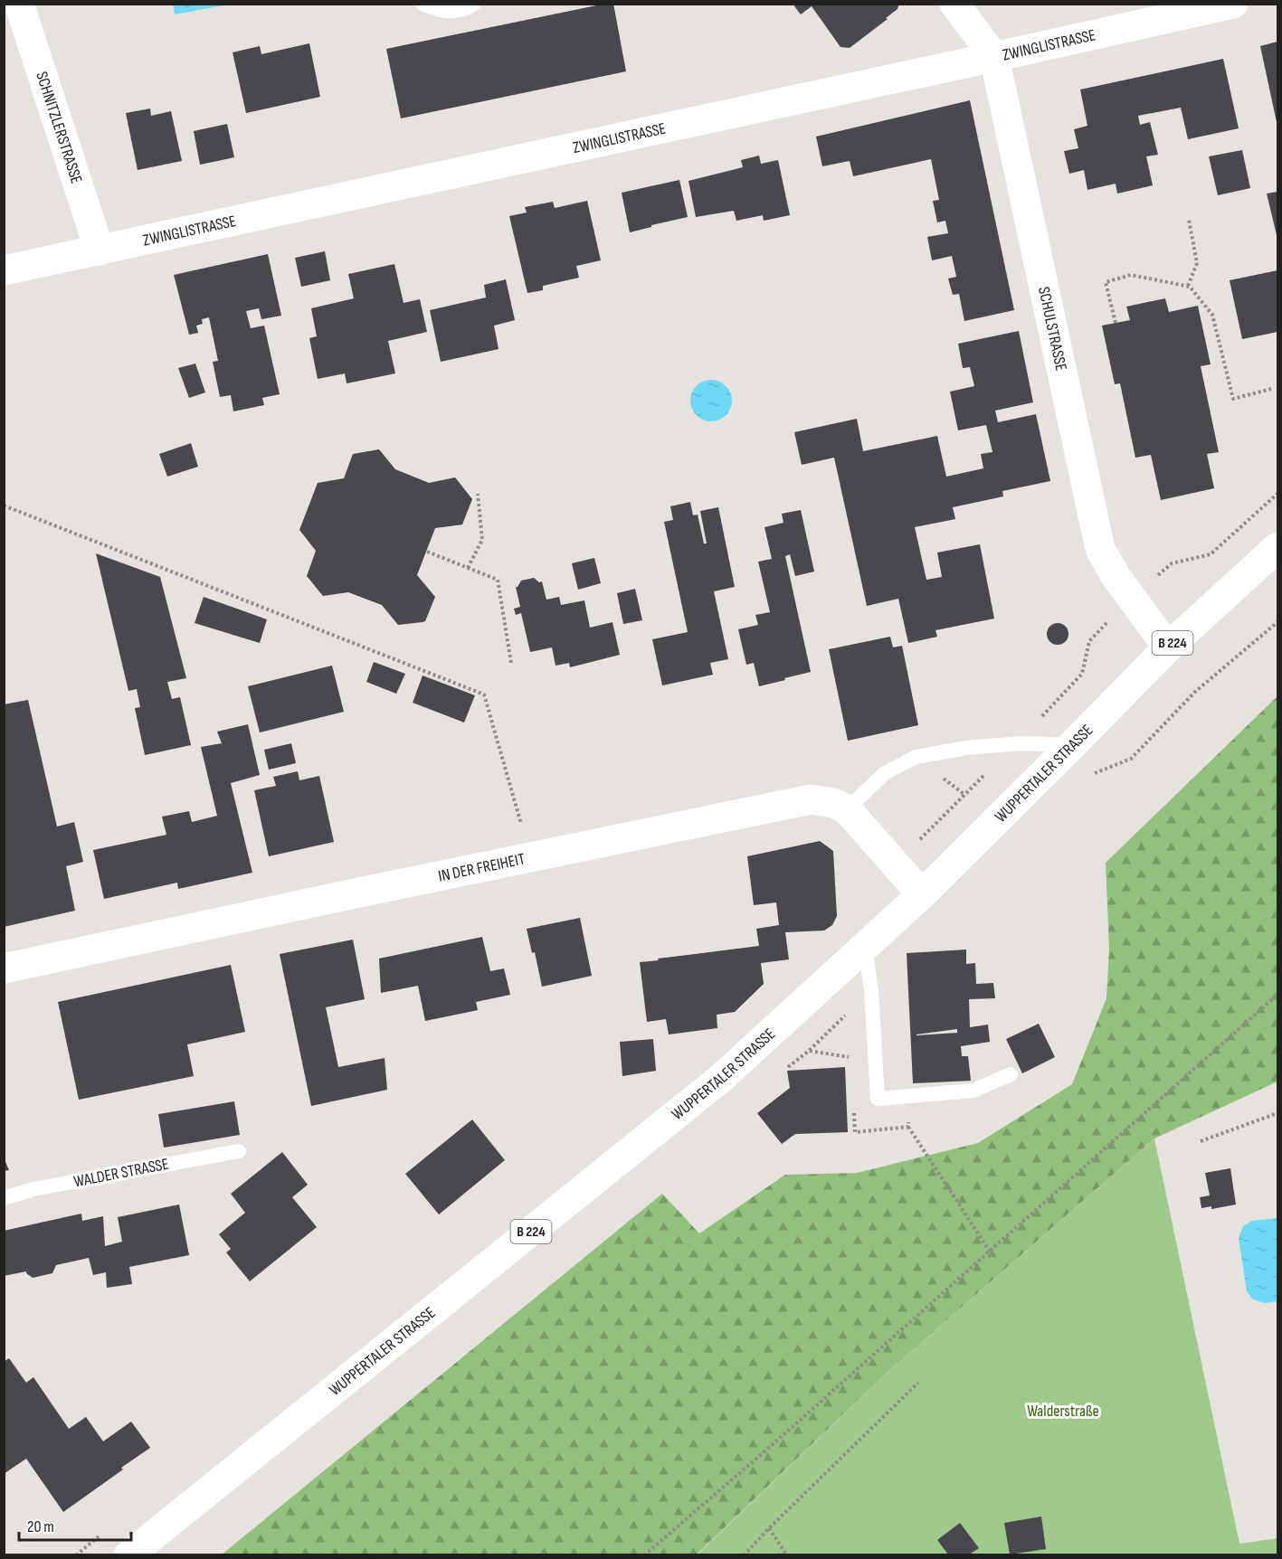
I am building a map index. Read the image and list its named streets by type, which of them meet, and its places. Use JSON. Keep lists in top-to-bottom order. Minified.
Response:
{"streets":{"street":["ZWINGLISTRASSE","SCHNITZLERSTRASSE","SCHULSTRASSE","B 224","WUPPERTALER STRASSE","IN DER FREIHEIT"],"lane":["WALDER STRASSE"]},"crossings":[["ZWINGLISTRASSE","SCHNITZLERSTRASSE"],["ZWINGLISTRASSE","SCHULSTRASSE"],["SCHULSTRASSE","WUPPERTALER STRASSE"]],"parks":["Walderstraße"],"scale_bar":"20 m"}
